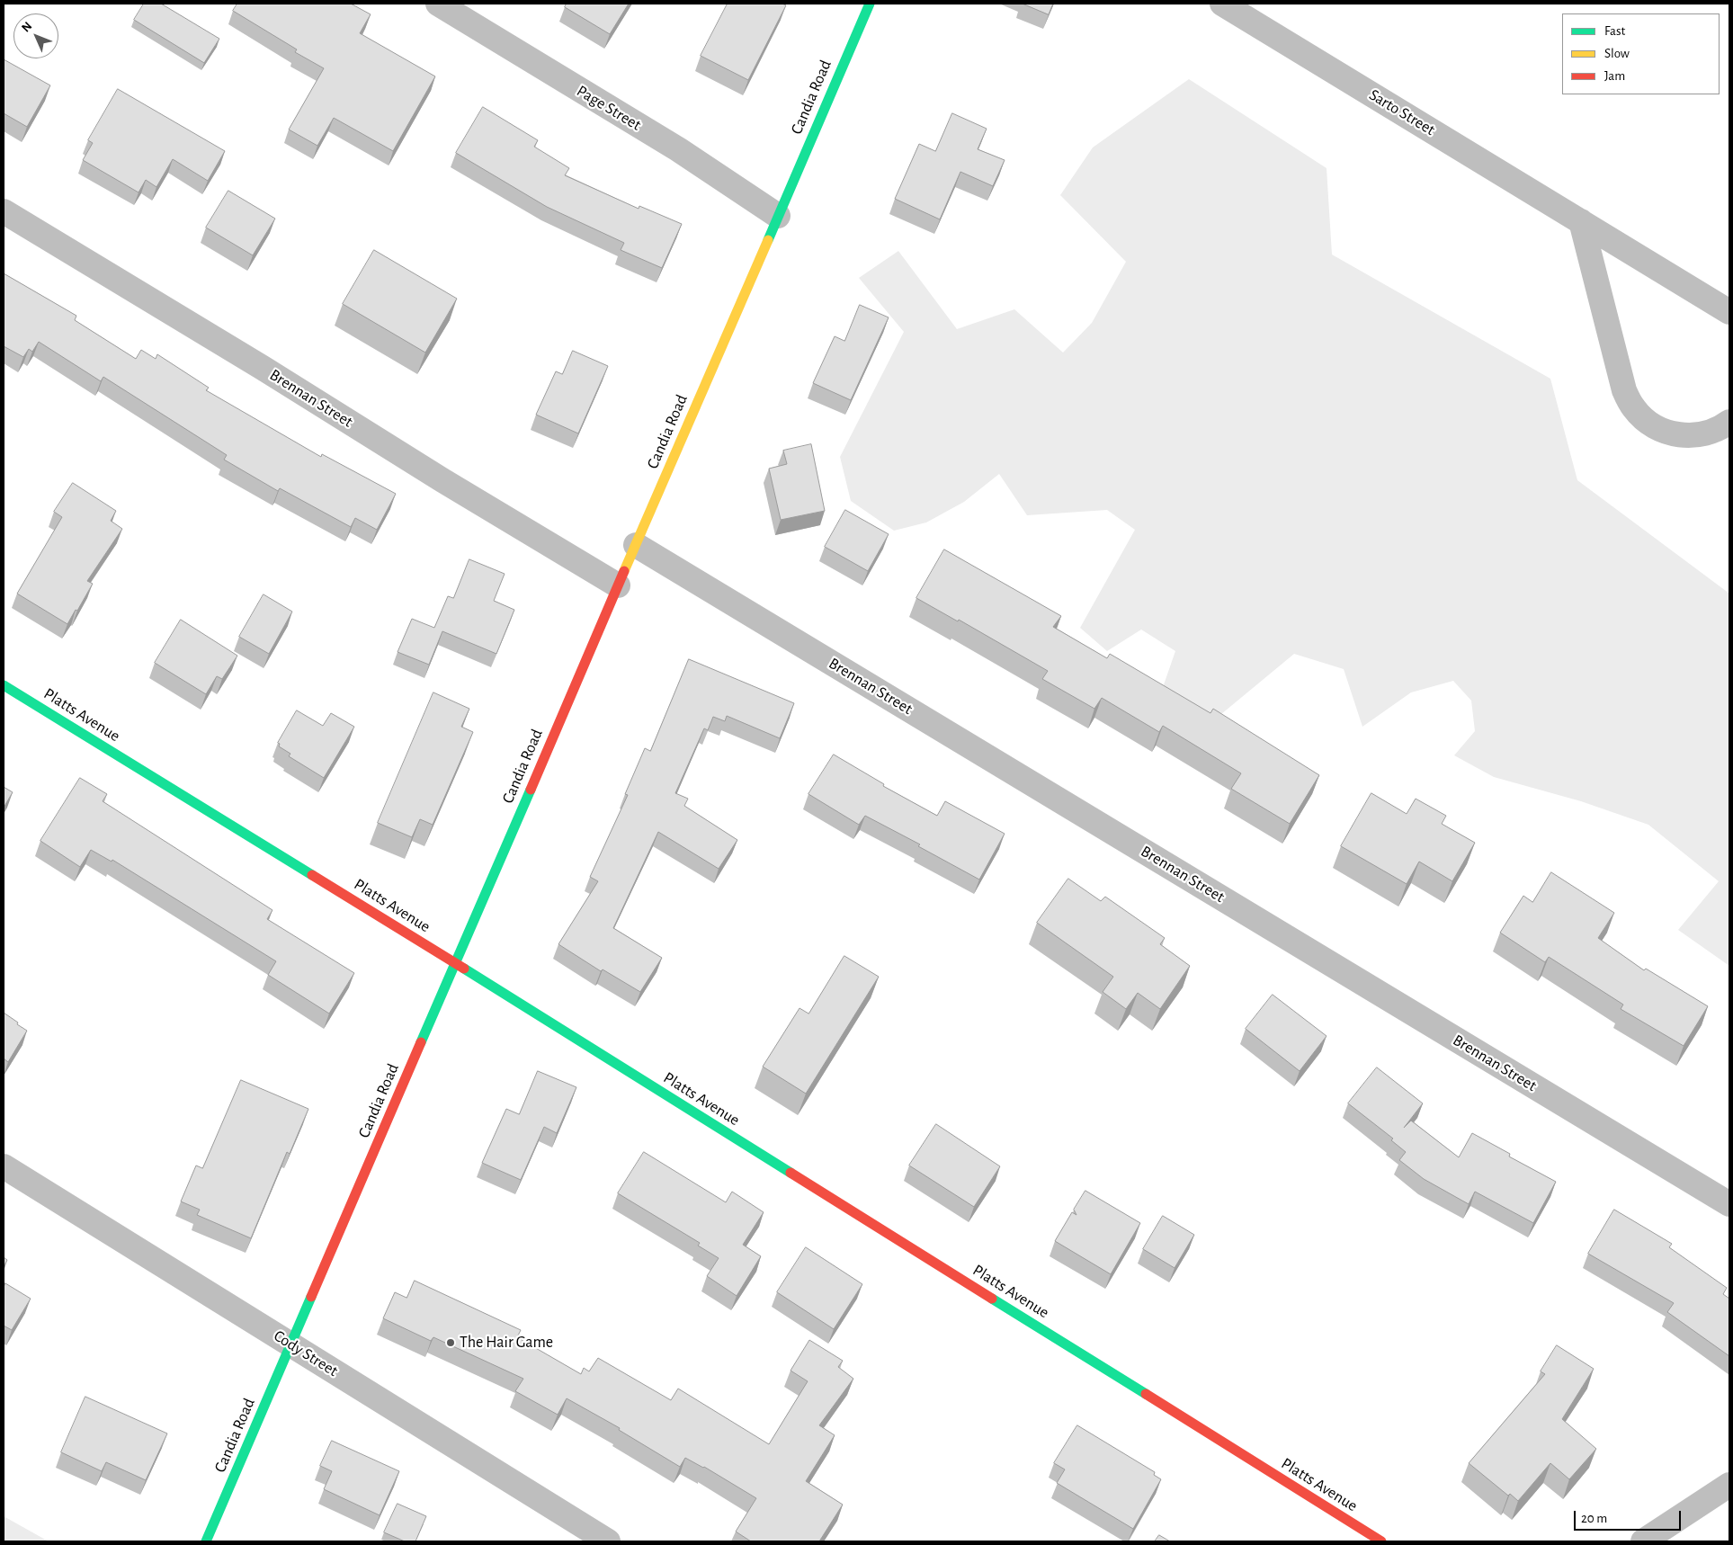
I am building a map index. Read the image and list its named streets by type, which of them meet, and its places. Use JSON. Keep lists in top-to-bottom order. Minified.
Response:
{"streets":{"main road":["Candia Road","Platts Avenue"],"street":["Page Street","Sarto Street","Brennan Street","Cody Street"]},"crossings":[["Candia Road","Page Street"],["Candia Road","Brennan Street"],["Candia Road","Platts Avenue"],["Candia Road","Cody Street"]],"places":["The Hair Game"],"legend":["Fast","Slow","Jam"],"scale_bar":"20 m","north":"top left"}
